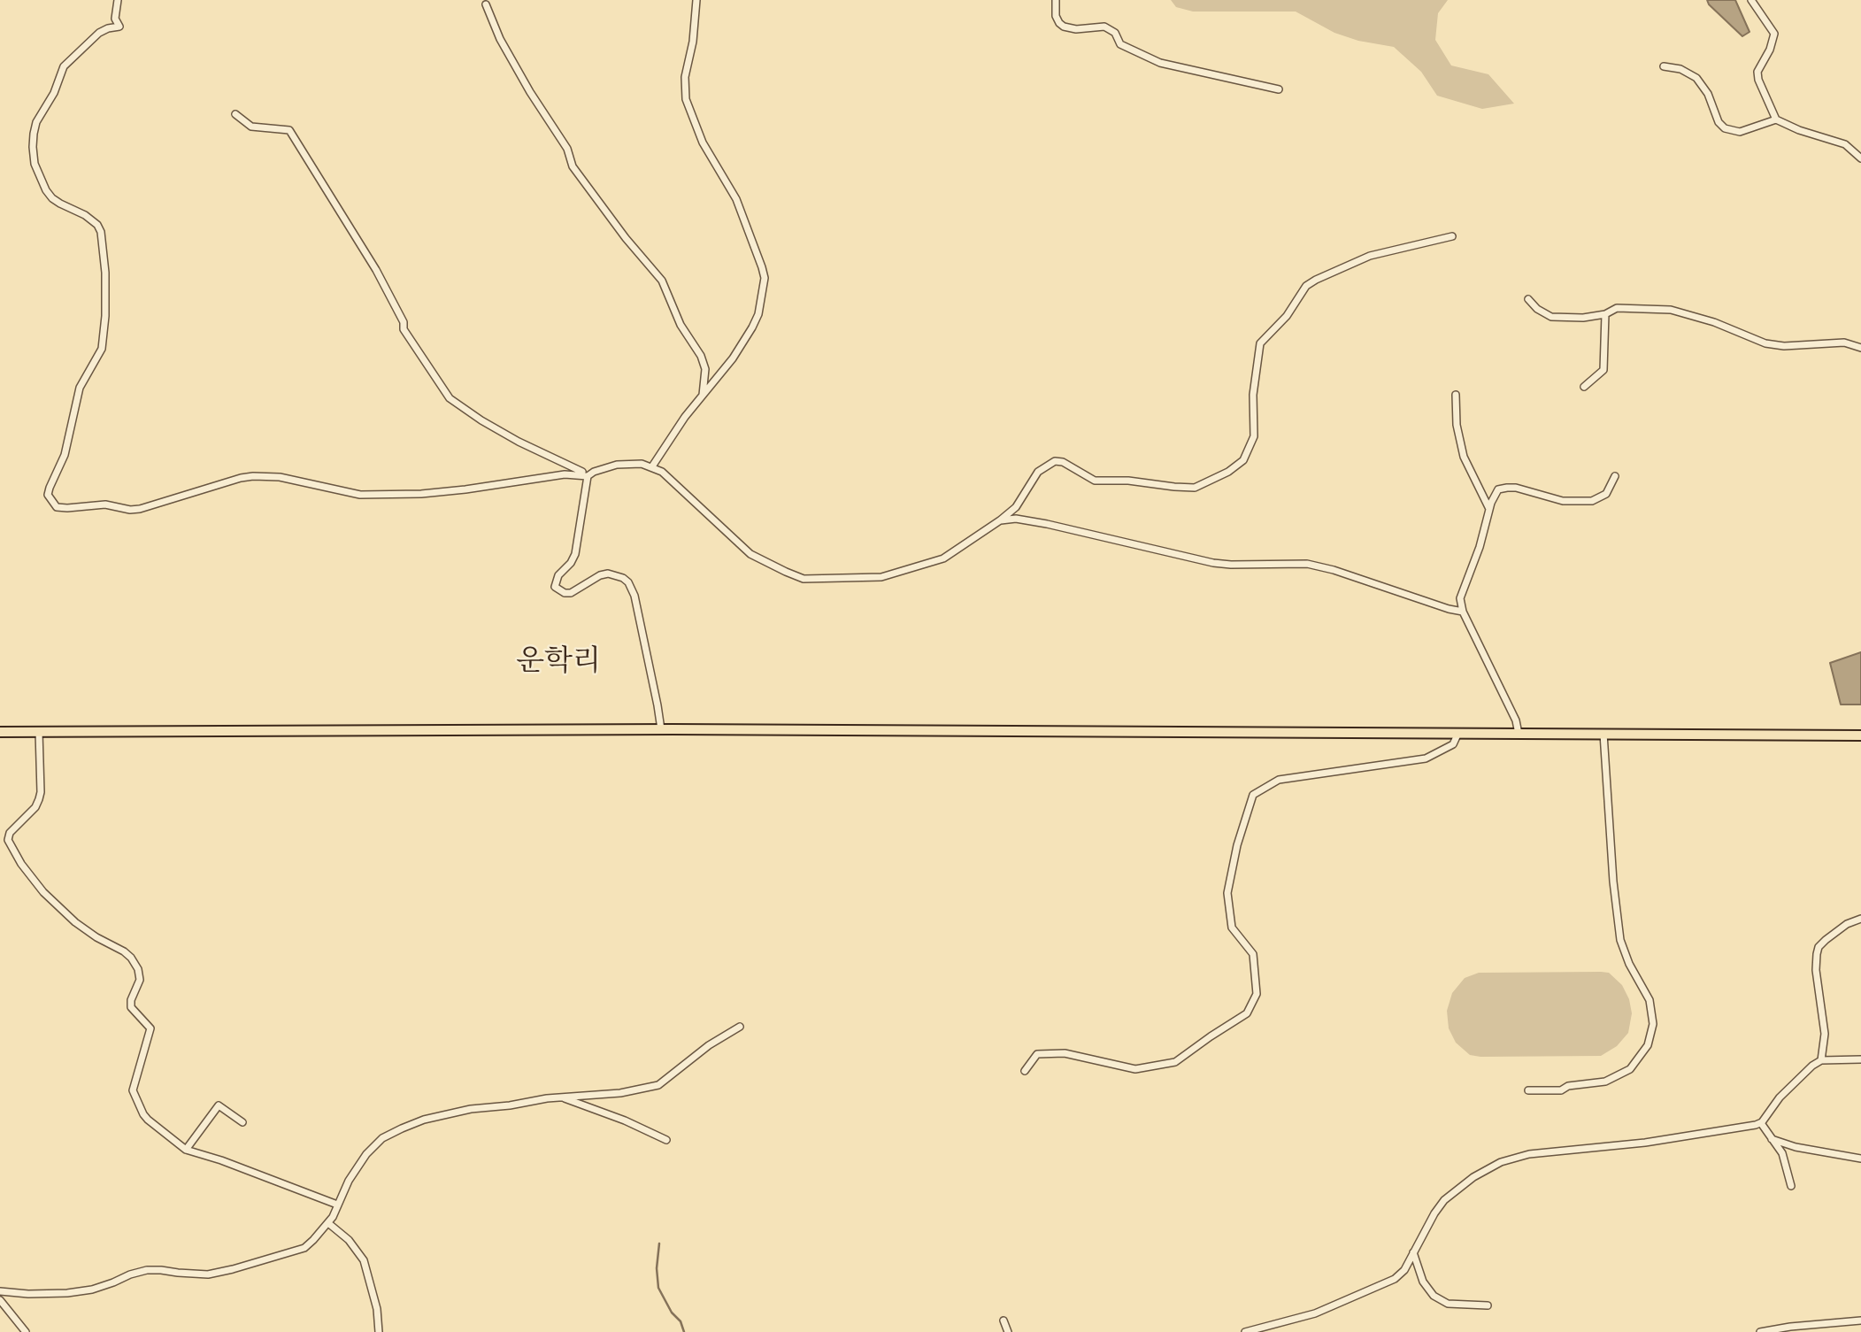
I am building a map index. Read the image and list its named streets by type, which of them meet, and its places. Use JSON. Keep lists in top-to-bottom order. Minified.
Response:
{"districts":["운학리"]}
